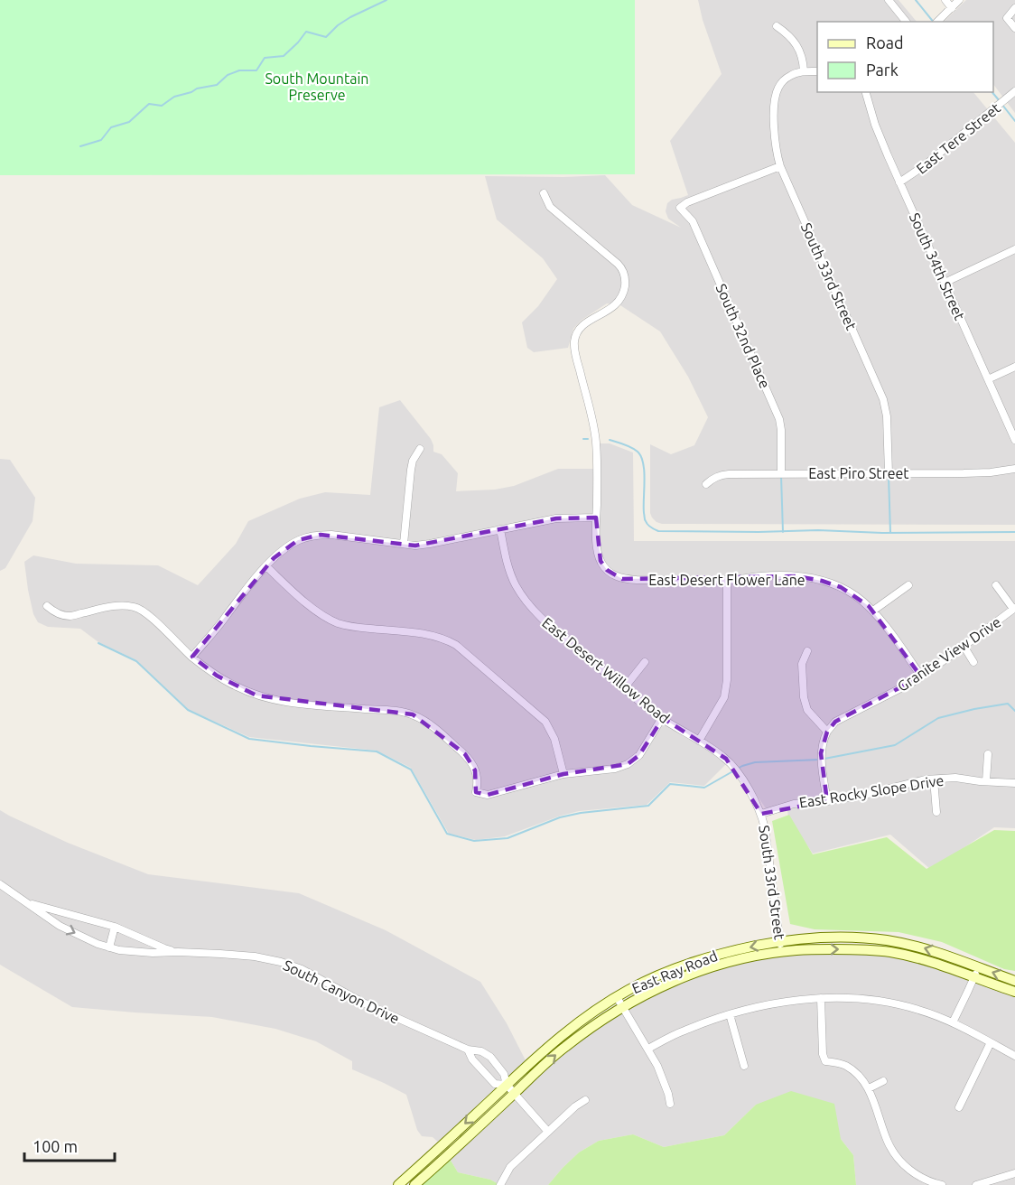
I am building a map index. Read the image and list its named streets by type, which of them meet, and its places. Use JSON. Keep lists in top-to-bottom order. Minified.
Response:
{"streets":{"main road":["East Ray Road"],"street":["East Tere Street","South 34th Street","South 33rd Street","South 32nd Place","East Piro Street","East Desert Flower Lane","Granite View Drive","East Desert Willow Road","East Rocky Slope Drive","South Canyon Drive"]},"crossings":[["East Tere Street","South 34th Street"],["South 33rd Street","South 32nd Place"],["South 33rd Street","East Piro Street"],["South 33rd Street","East Desert Willow Road"],["South 33rd Street","East Rocky Slope Drive"],["South 33rd Street","East Ray Road"],["South 32nd Place","East Piro Street"],["East Desert Willow Road","East Rocky Slope Drive"],["East Ray Road","South Canyon Drive"]],"parks":["South Mountain Preserve"],"legend":["Road","Park"],"scale_bar":"100 m"}
